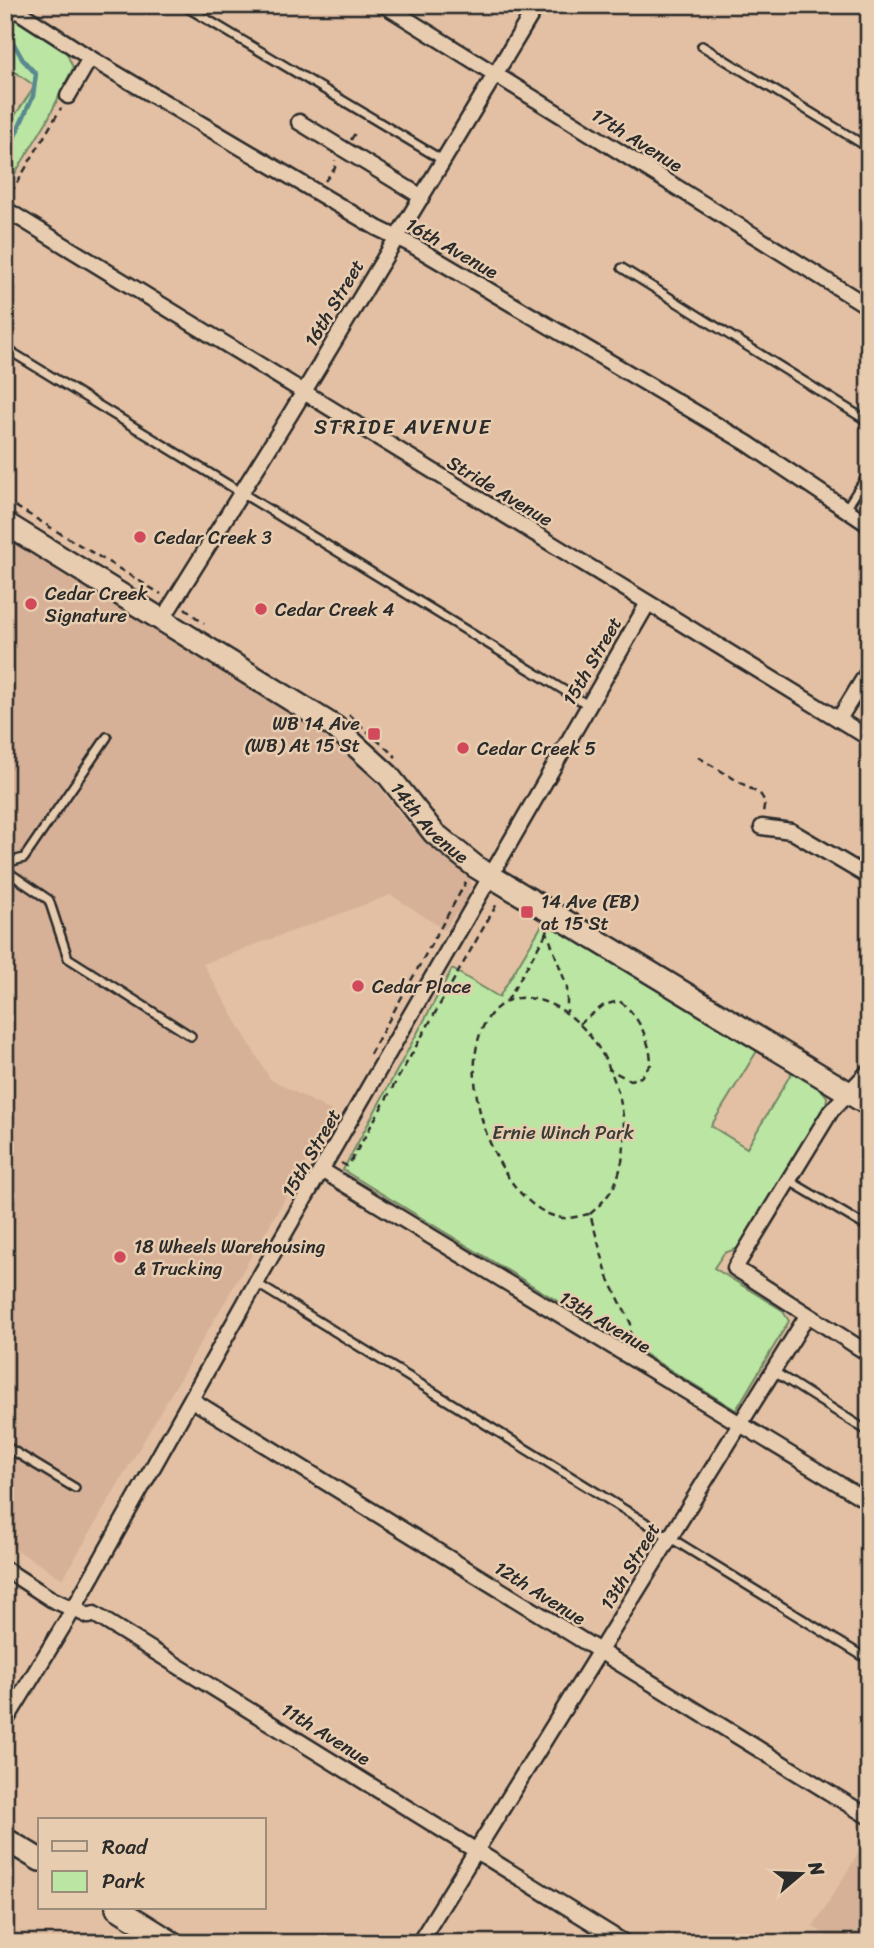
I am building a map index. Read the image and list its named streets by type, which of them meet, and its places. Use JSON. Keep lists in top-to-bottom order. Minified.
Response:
{"streets":{"street":["17th Avenue","16th Avenue","16th Street","Stride Avenue","15th Street","14th Avenue","13th Avenue","13th Street","12th Avenue","11th Avenue"]},"crossings":[["17th Avenue","16th Street"],["16th Avenue","16th Street"],["16th Street","Stride Avenue"],["16th Street","14th Avenue"],["Stride Avenue","15th Street"],["15th Street","14th Avenue"],["15th Street","13th Avenue"],["15th Street","12th Avenue"],["15th Street","11th Avenue"],["13th Avenue","13th Street"],["13th Street","12th Avenue"],["13th Street","11th Avenue"]],"districts":["STRIDE AVENUE"],"parks":["Ernie Winch Park"],"places":{"other":["Cedar Creek 3","Cedar Creek Signature","Cedar Creek 4","Cedar Creek 5","Cedar Place","18 Wheels Warehousing & Trucking"],"transit":["WB 14 Ave (WB) At 15 St","14 Ave (EB) at 15 St"]},"legend":["Road","Park"],"north":"right"}
